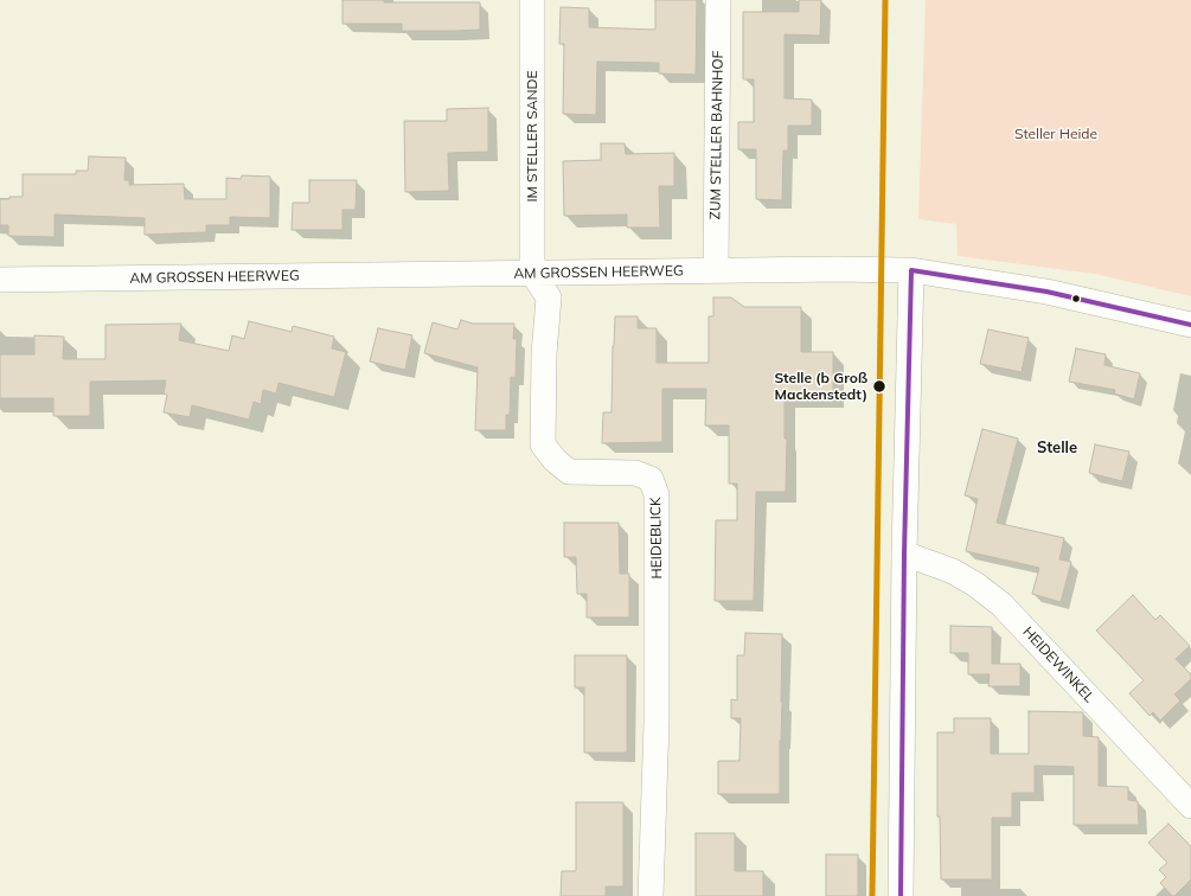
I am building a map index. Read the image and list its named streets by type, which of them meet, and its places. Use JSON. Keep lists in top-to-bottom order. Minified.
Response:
{"streets":{"street":["ZUM STELLER BAHNHOF","IM STELLER SANDE","AM GROSSEN HEERWEG","HEIDEBLICK","HEIDEWINKEL"]},"crossings":[["ZUM STELLER BAHNHOF","AM GROSSEN HEERWEG"],["IM STELLER SANDE","AM GROSSEN HEERWEG"],["IM STELLER SANDE","HEIDEBLICK"],["AM GROSSEN HEERWEG","HEIDEBLICK"]],"districts":["Stelle"],"parks":["Steller Heide"],"places":["Stelle (b Groß Mackenstedt)"]}
